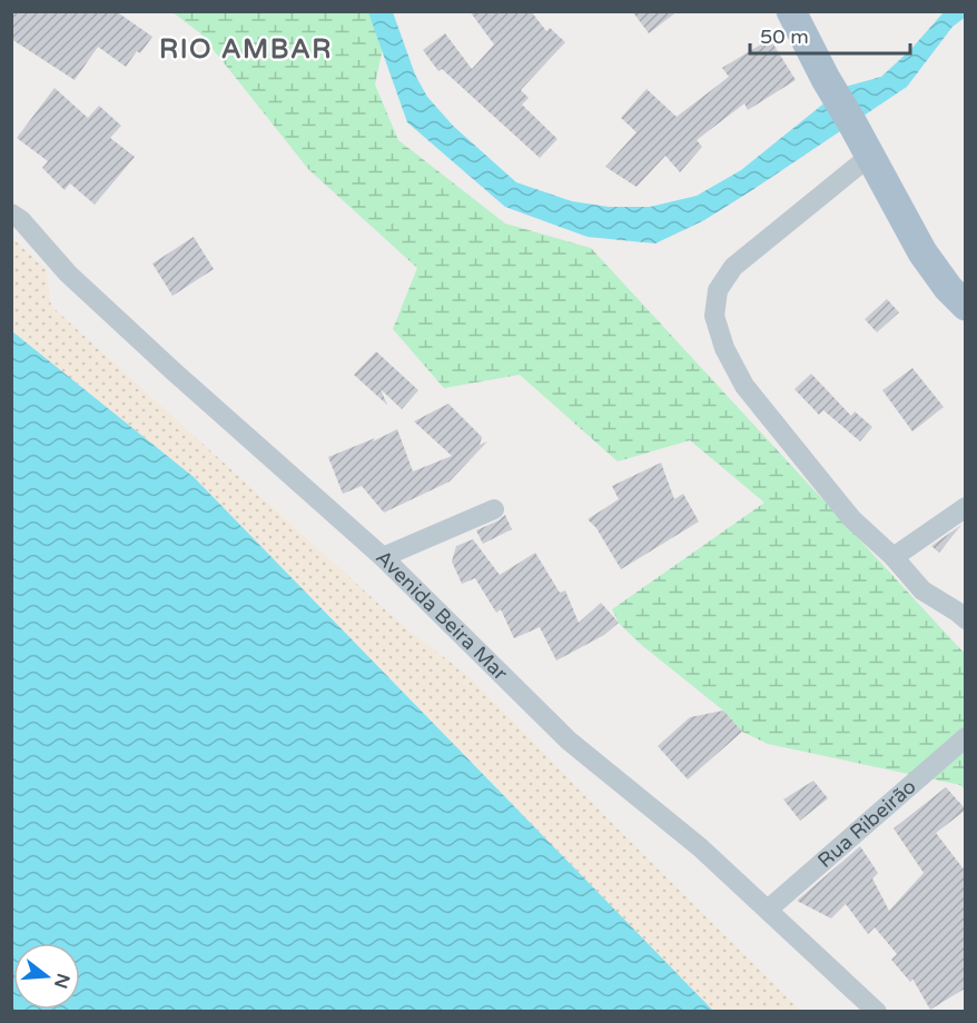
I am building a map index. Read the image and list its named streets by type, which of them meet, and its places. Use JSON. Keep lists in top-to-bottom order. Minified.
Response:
{"streets":{"street":["Avenida Beira Mar","Rua Ribeirão"]},"crossings":[["Avenida Beira Mar","Rua Ribeirão"]],"districts":["RIO AMBAR"],"scale_bar":"50 m","north":"right"}
